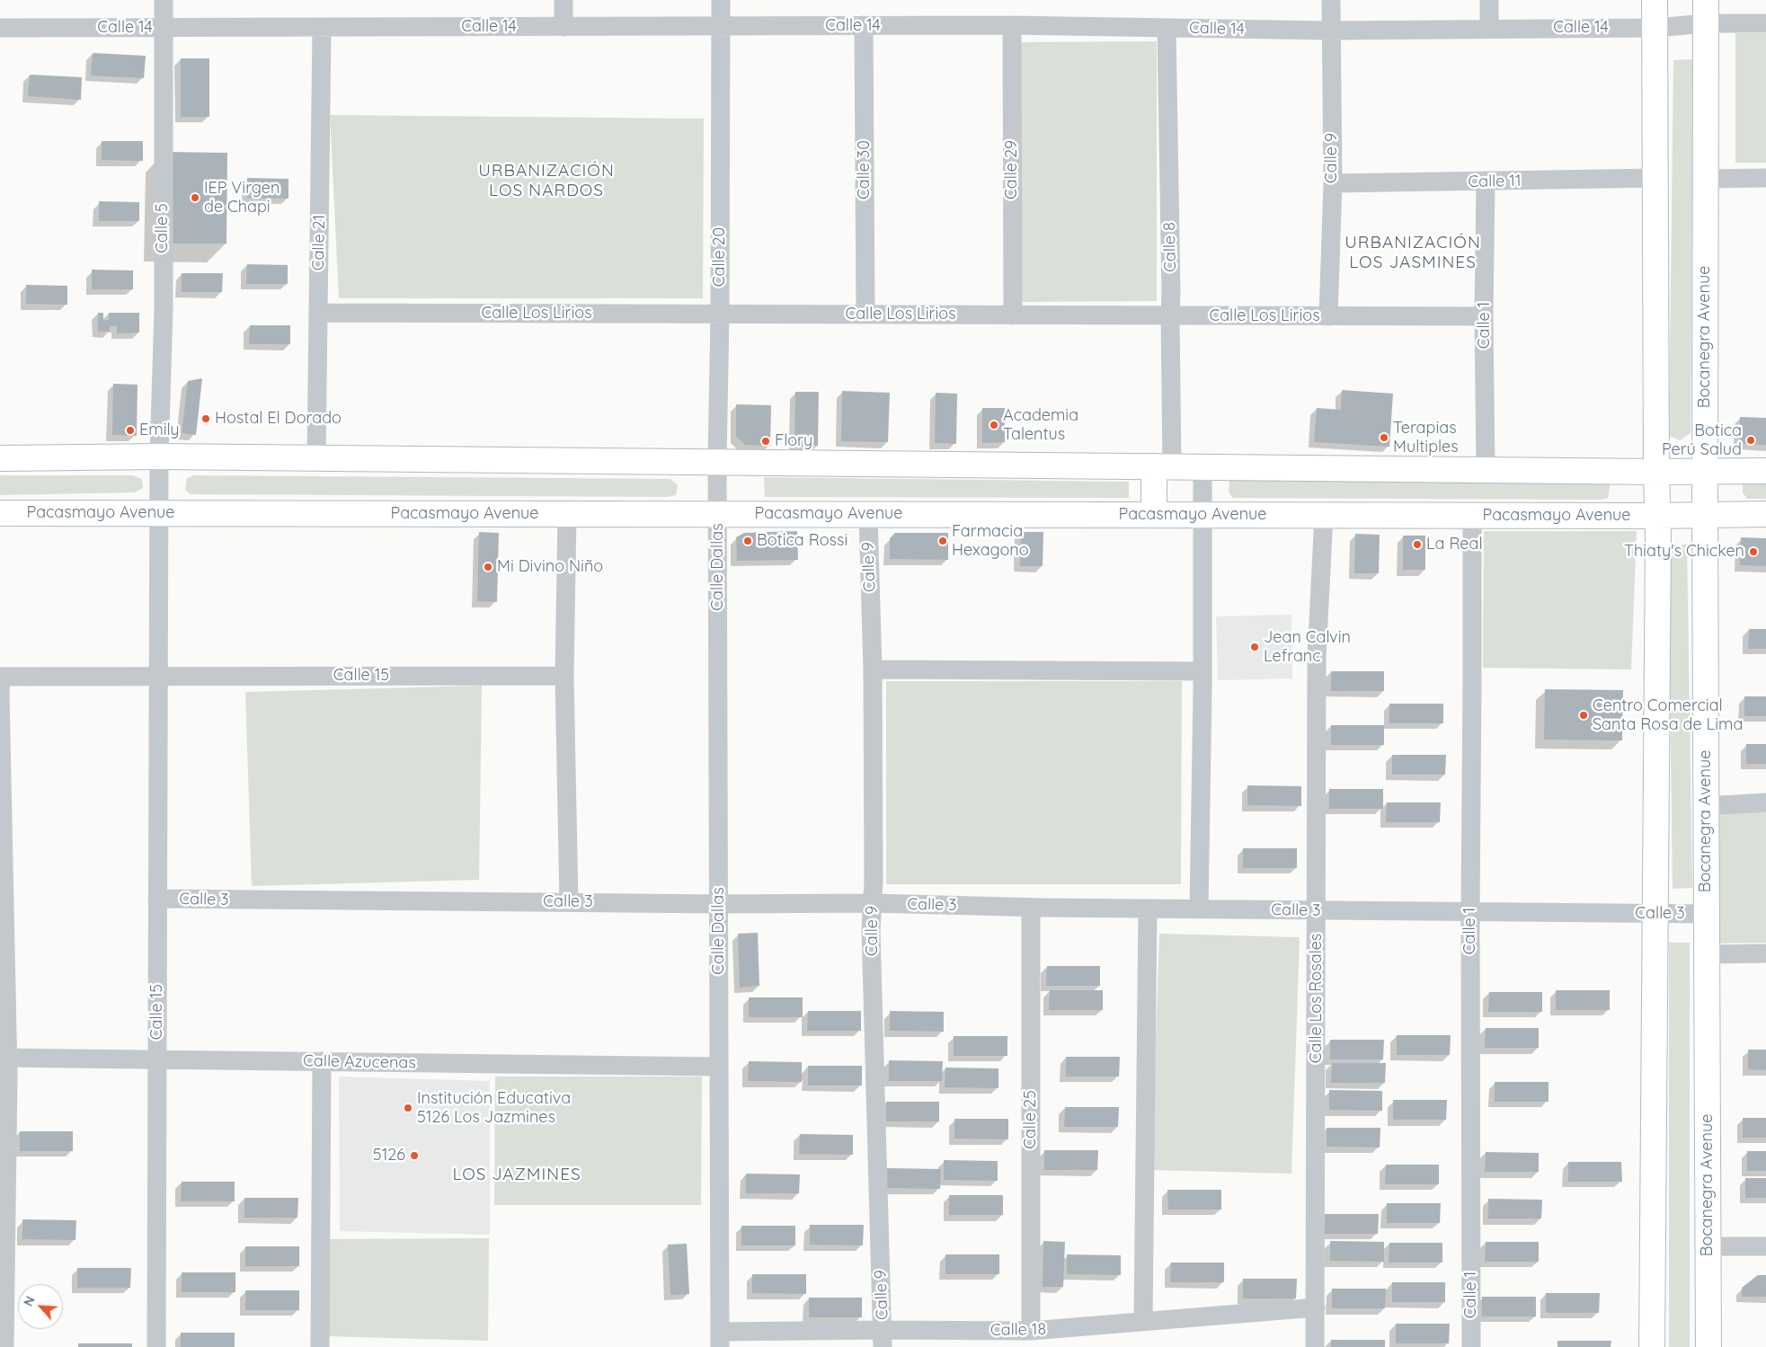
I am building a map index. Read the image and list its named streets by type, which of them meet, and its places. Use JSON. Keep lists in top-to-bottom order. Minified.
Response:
{"streets":{"main road":["Bocanegra Avenue","Pacasmayo Avenue"],"street":["Calle 14","Calle 9","Calle 30","Calle 29","Calle 11","Calle 5","Calle 21","Calle 8","Calle 20","Calle Los Lirios","Calle 1","Calle Dallas","Calle 15","Calle 3","Calle Los Rosales","Calle Azucenas","Calle 25","Calle 18"]},"crossings":[["Calle 14","Calle 9"],["Calle 14","Calle 30"],["Calle 14","Calle 29"],["Calle 14","Calle 5"],["Calle 14","Calle 21"],["Calle 14","Calle 8"],["Calle 14","Calle 20"],["Calle 14","Bocanegra Avenue"],["Calle 9","Calle 11"],["Calle 9","Calle Los Lirios"],["Calle 9","Pacasmayo Avenue"],["Calle 9","Calle 3"],["Calle 9","Calle 18"],["Calle 30","Calle Los Lirios"],["Calle 29","Calle Los Lirios"],["Calle 11","Calle 1"],["Calle 5","Calle 15"],["Calle 21","Calle Los Lirios"],["Calle 8","Calle Los Lirios"],["Calle 20","Calle Los Lirios"],["Calle 20","Pacasmayo Avenue"],["Calle 20","Calle Dallas"],["Calle Los Lirios","Calle 1"],["Calle 1","Pacasmayo Avenue"],["Calle 1","Calle 3"],["Bocanegra Avenue","Pacasmayo Avenue"],["Bocanegra Avenue","Calle 3"],["Pacasmayo Avenue","Calle Dallas"],["Pacasmayo Avenue","Calle 15"],["Pacasmayo Avenue","Calle Los Rosales"],["Calle Dallas","Calle 3"],["Calle Dallas","Calle Azucenas"],["Calle Dallas","Calle 18"],["Calle 15","Calle 3"],["Calle 15","Calle Azucenas"],["Calle 3","Calle Los Rosales"],["Calle 3","Calle 25"],["Calle Los Rosales","Calle 18"],["Calle 25","Calle 18"]],"districts":["URBANIZACIÓN LOS NARDOS","URBANIZACIÓN LOS JASMINES","LOS JAZMINES"],"places":["IEP Virgen de Chapi","Hostal El Dorado","Academia Talentus","Emily","Terapias Multiples","Botica Perú Salud","Flory","Botica Rossi","Farmacia Hexagono","La Real","Thiaty's Chicken","Mi Divino Niño","Jean Calvin Lefranc","Centro Comercial Santa Rosa de Lima","Institución Educativa 5126 Los Jazmines","5126"],"north":"top left"}
